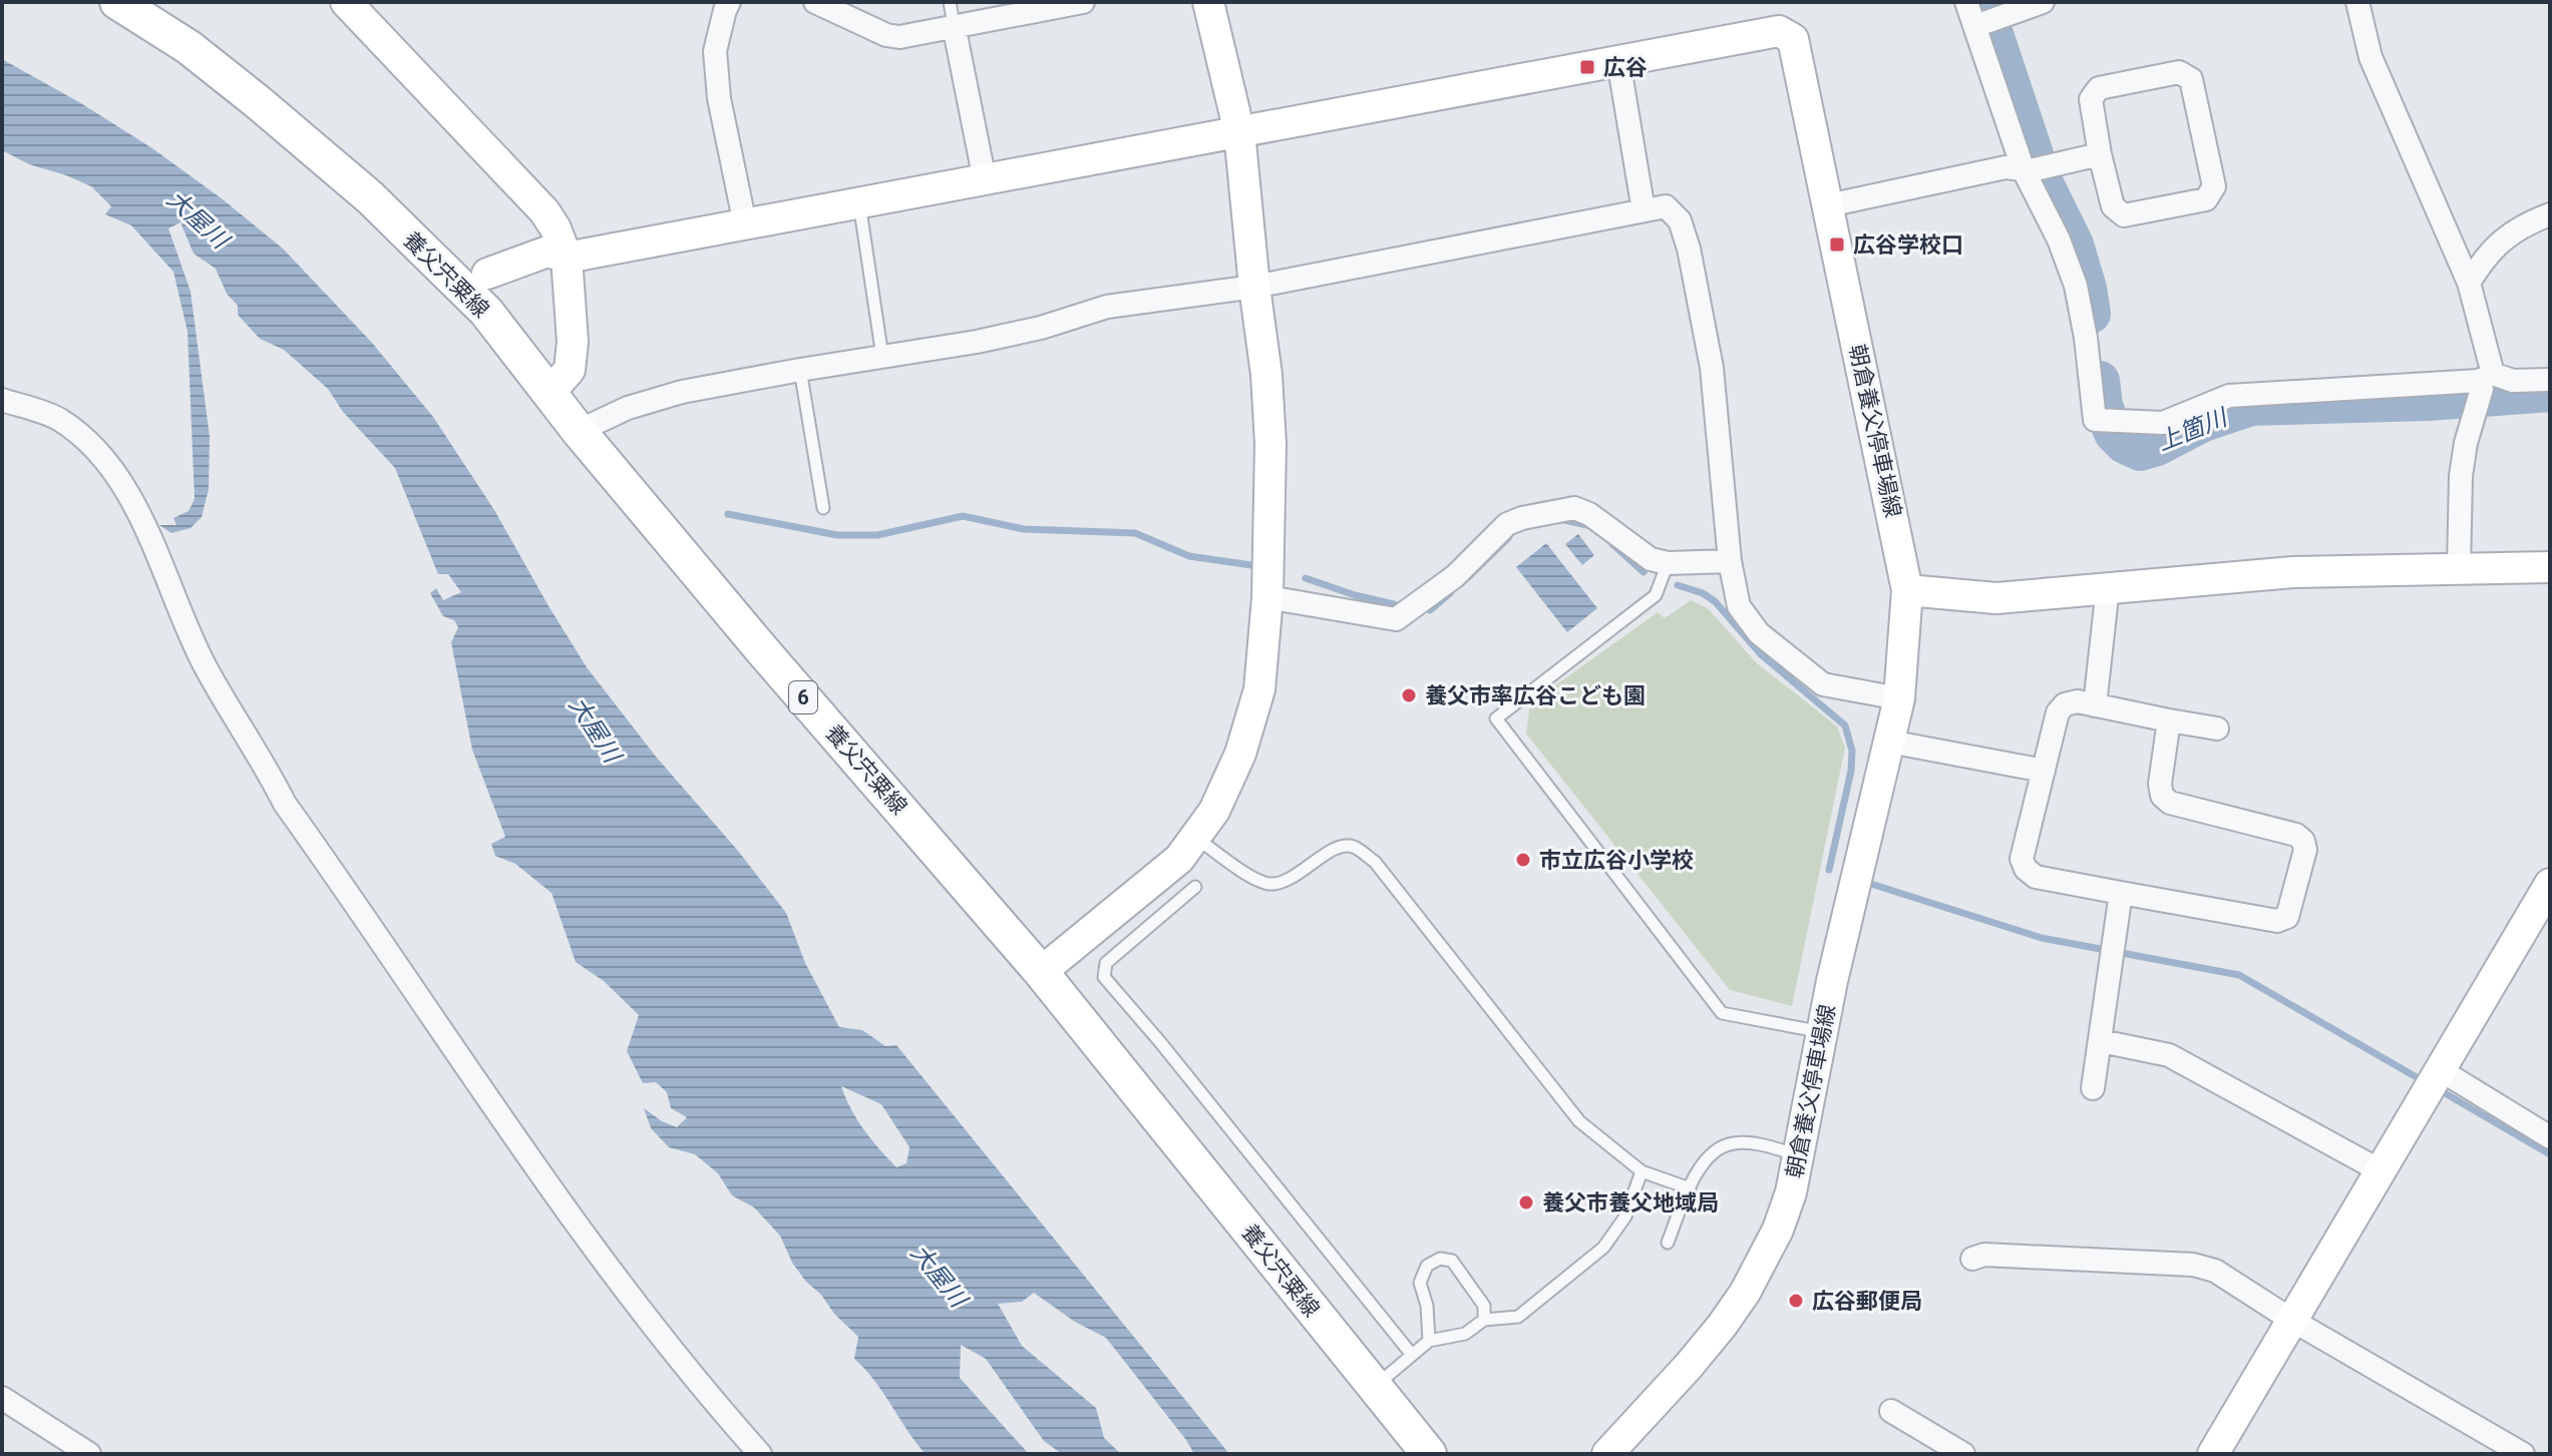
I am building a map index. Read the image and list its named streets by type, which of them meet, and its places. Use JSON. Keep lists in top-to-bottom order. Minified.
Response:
{"streets":{"main road":["養父宍粟線","6"],"street":["朝倉養父停車場線"]},"water":["大屋川","上箇川"],"places":{"transit":["広谷","広谷学校口"],"other":["養父市率広谷こども園","市立広谷小学校","養父市養父地域局","広谷郵便局"]}}
